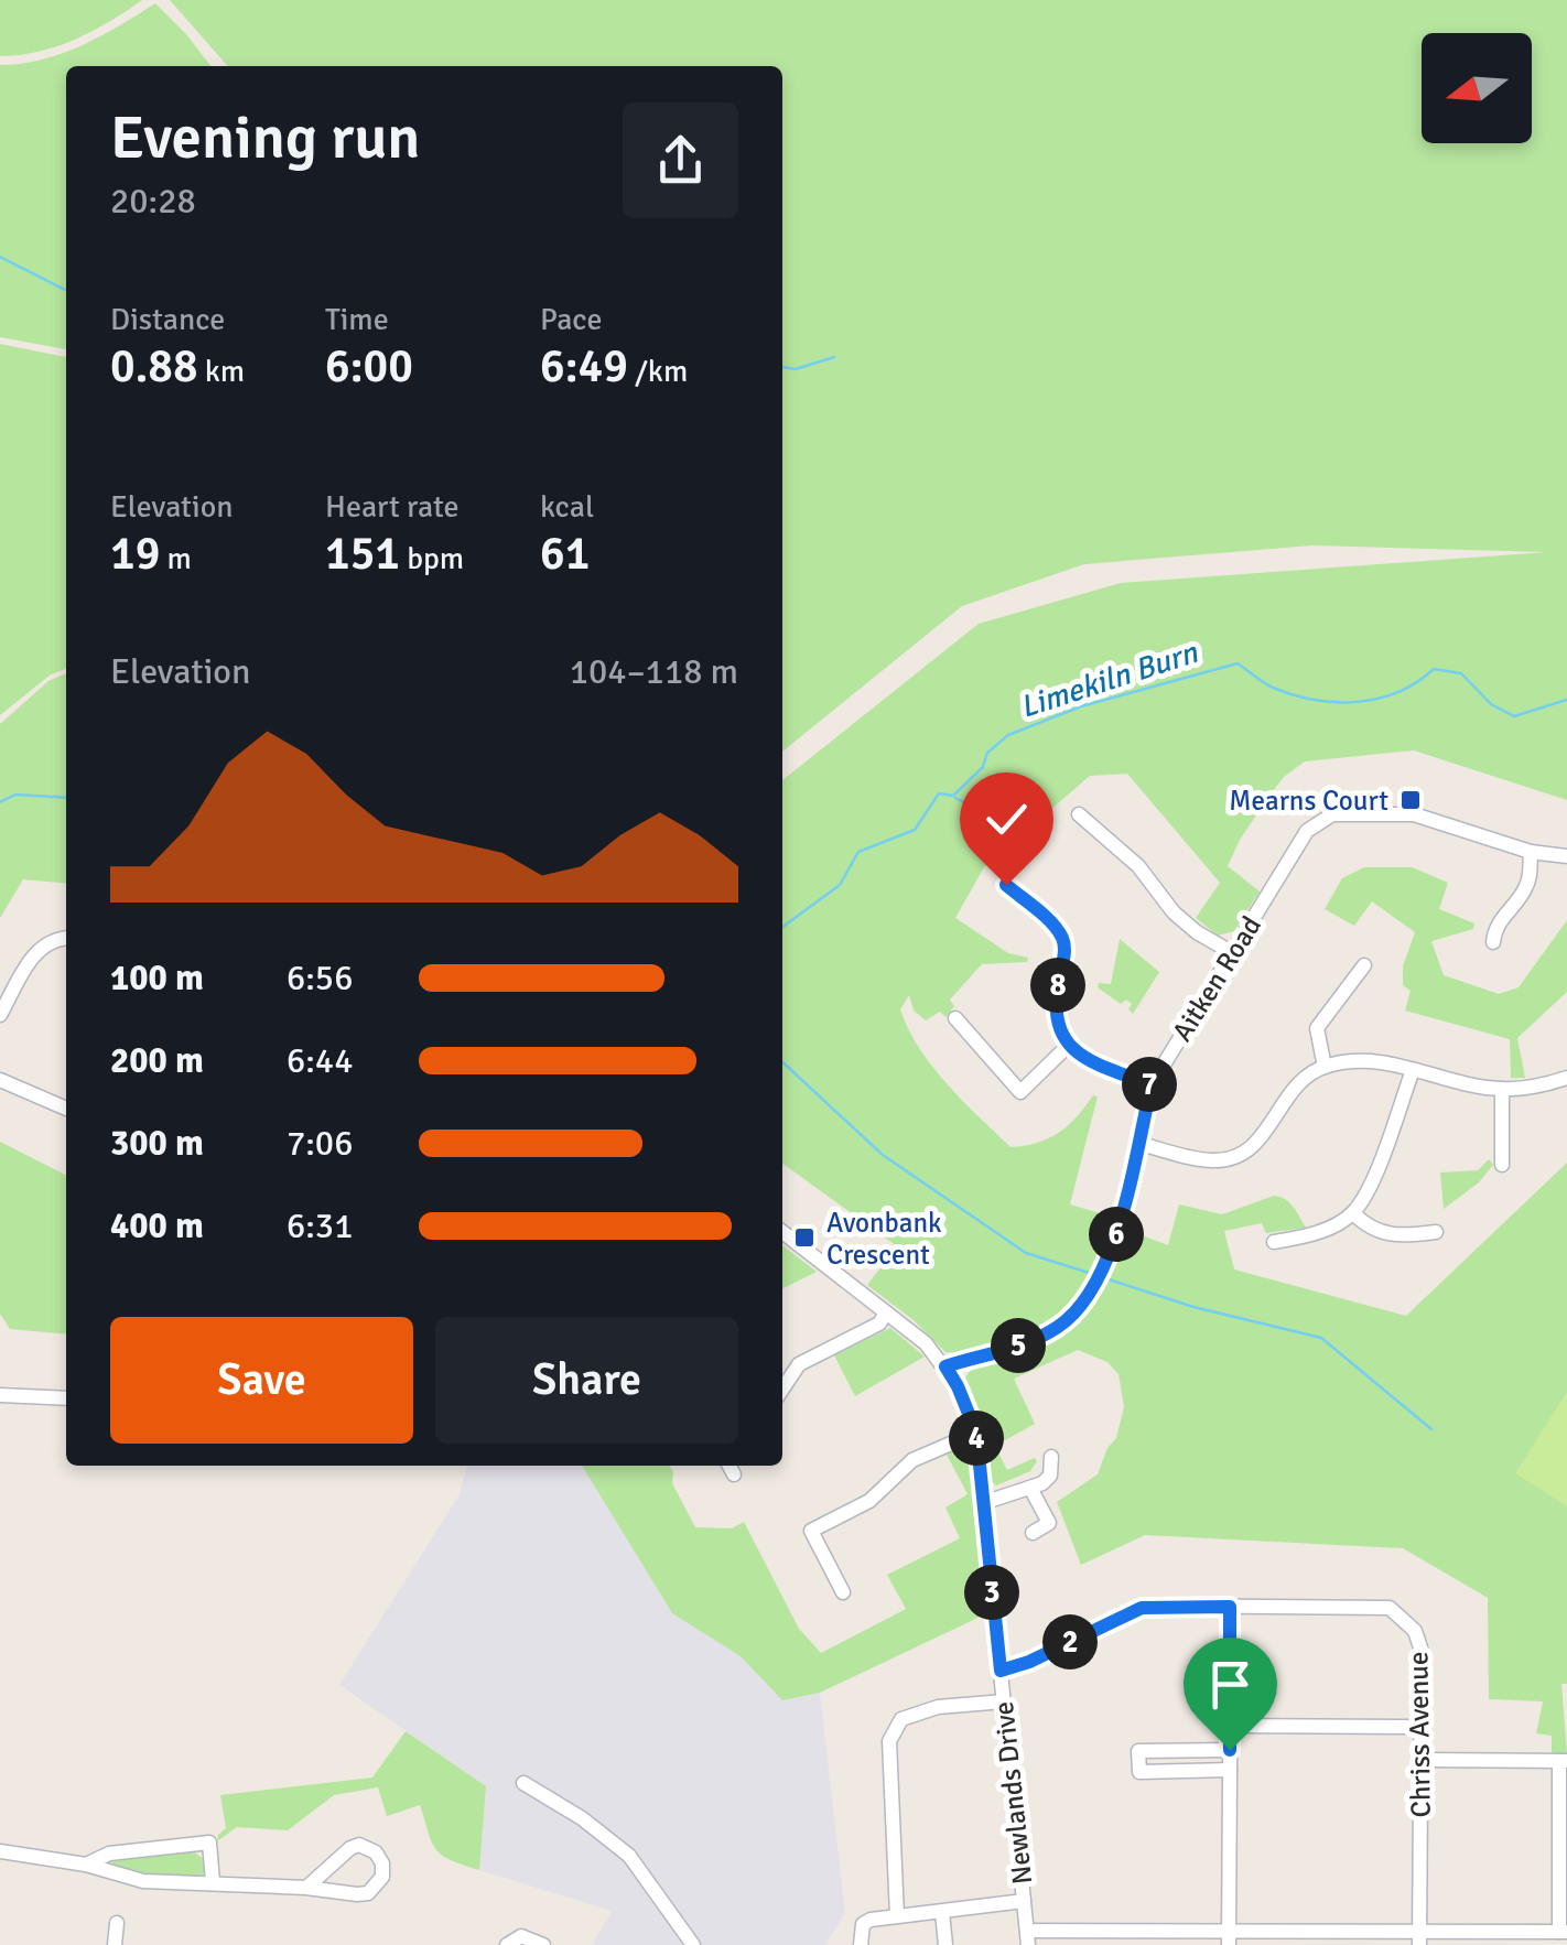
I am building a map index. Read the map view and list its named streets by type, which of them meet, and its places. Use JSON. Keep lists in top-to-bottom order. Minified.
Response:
{"streets":{"street":["Aitken Road","Chriss Avenue","Newlands Drive"]},"crossings":[["Aitken Road","Newlands Drive"],["Chriss Avenue","Newlands Drive"]],"water":["Limekiln Burn"],"places":{"transit":["Mearns Court","Avonbank Crescent"]},"north":"left","page":{"heading":["Evening run","20:28"],"stats":[["Distance","0.88 km"],["Time","6:00"],["Pace","6:49 /km"],["Elevation","19 m"],["Heart rate","151 bpm"],["kcal","61"]],"chart":["Elevation","104–118 m"],"list":[{"name":"100 m","note":"6:56"},{"name":"200 m","note":"6:44"},{"name":"300 m","note":"7:06"},{"name":"400 m","note":"6:31"}],"pins":["8","7","6","5","4","3","2"],"buttons":["Save","Share"]}}
